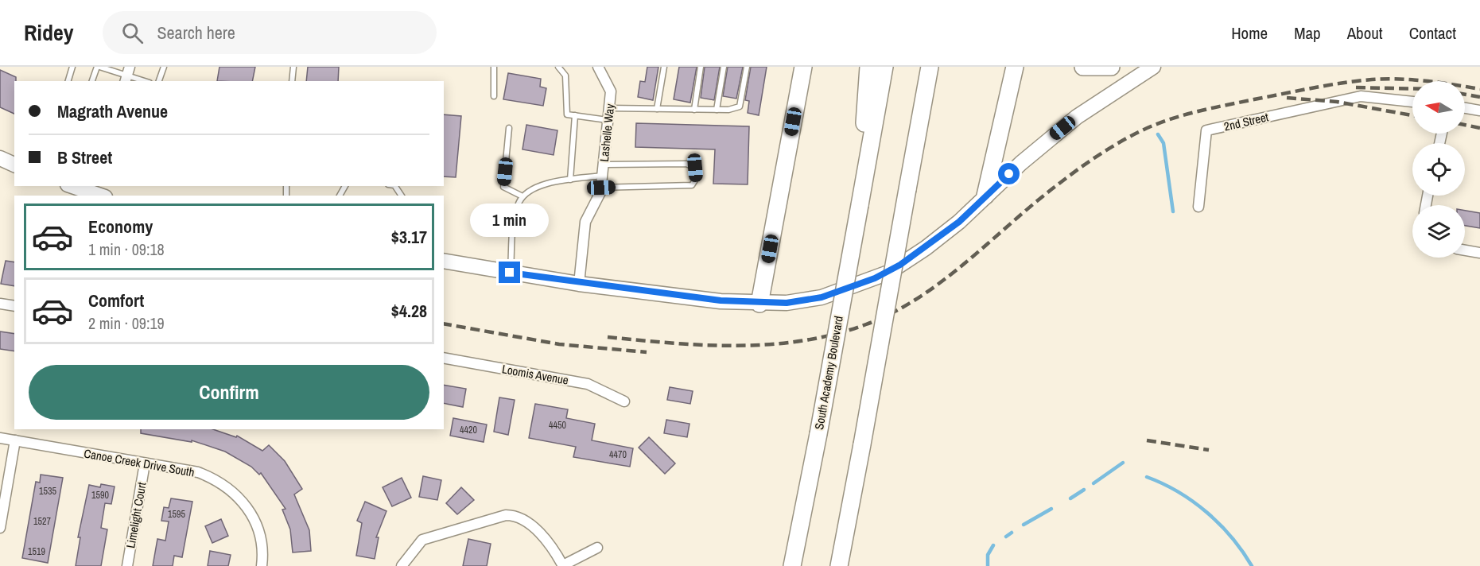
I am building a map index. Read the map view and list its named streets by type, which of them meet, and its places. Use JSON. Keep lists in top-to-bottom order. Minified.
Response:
{"streets":{"highway":["South Academy Boulevard"],"street":["2nd Street","Lashelle Way","Loomis Avenue","Canoe Creek Drive South","Limelight Court"]},"crossings":[["Canoe Creek Drive South","Limelight Court"]],"house_numbers":["4450","4420","4470","1535","1590","1595","1527","1519"],"north":"left","page":{"header":"Ridey","search":"Search here","nav":["Home","Map","About","Contact"],"banner":["Magrath Avenue","B Street"],"bubble":"1 min","list":[{"name":"Economy","note":"1 min · 09:18","value":"$3.17"},{"name":"Comfort","note":"2 min · 09:19","value":"$4.28"}],"buttons":"Confirm"}}
